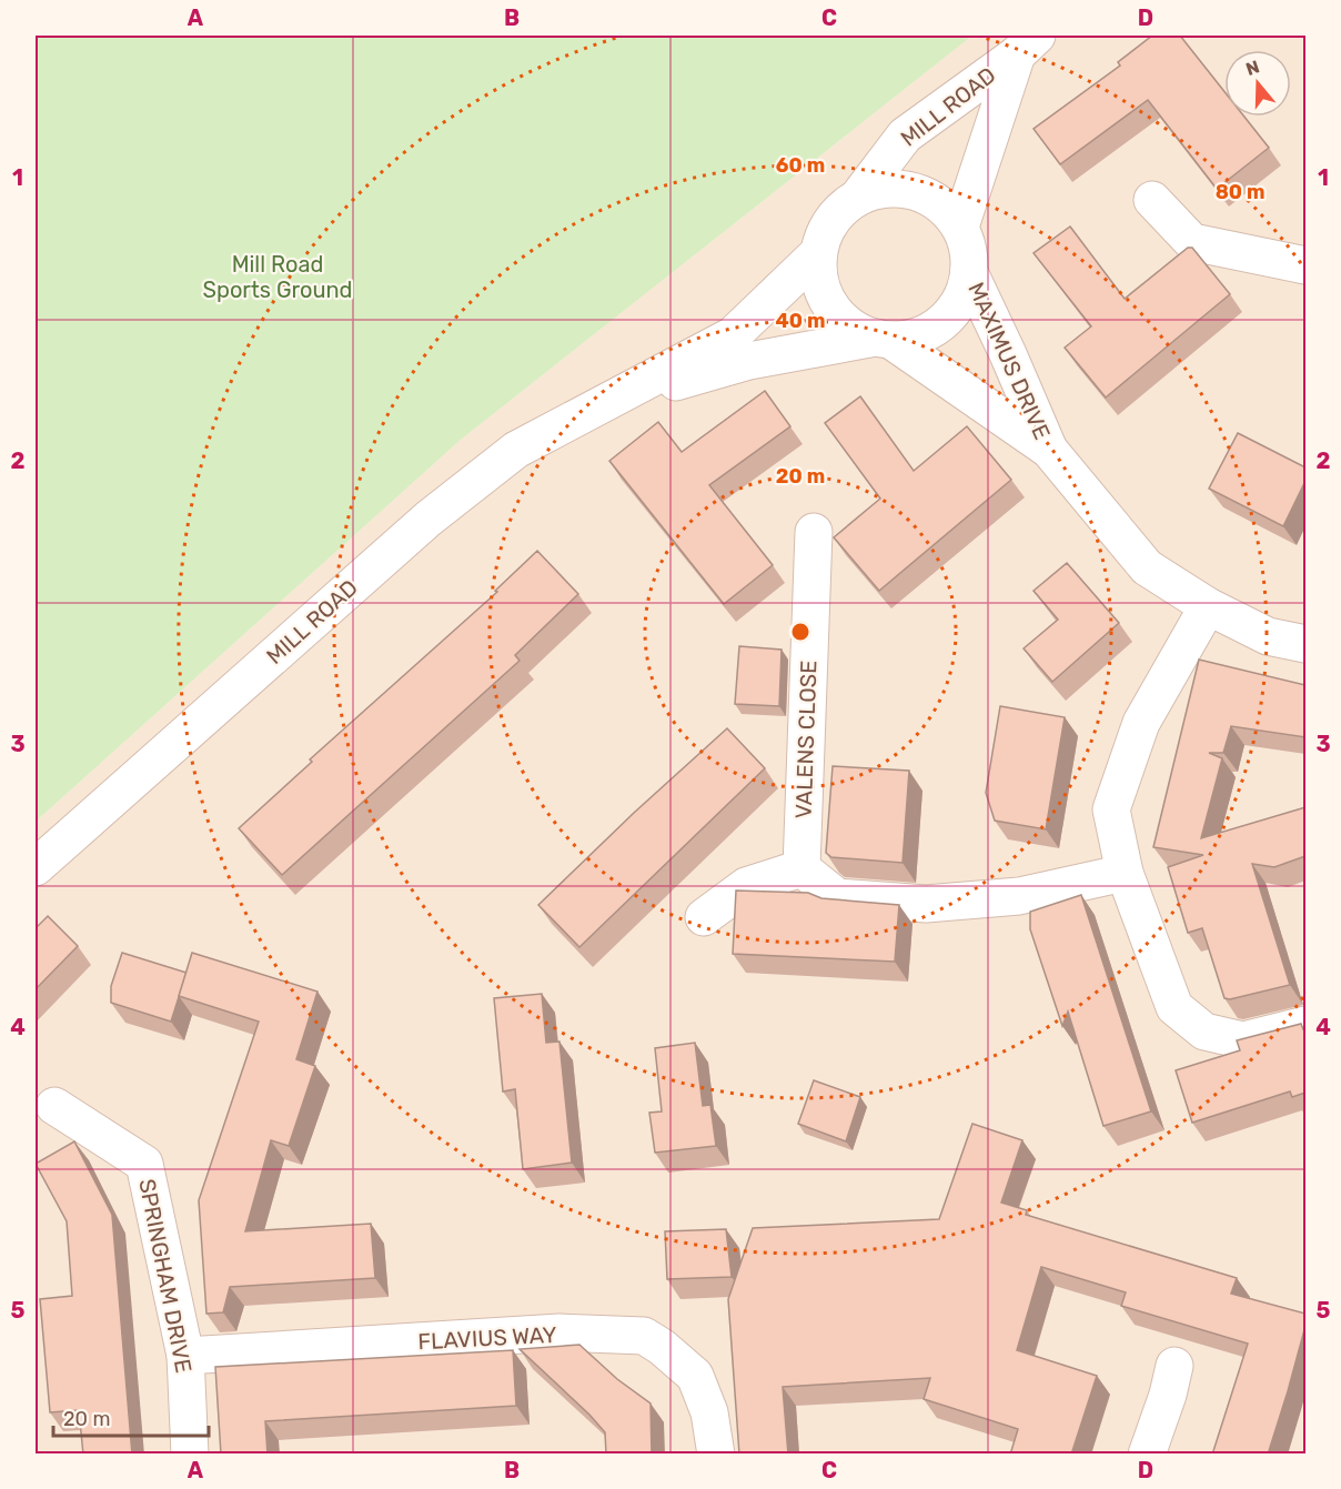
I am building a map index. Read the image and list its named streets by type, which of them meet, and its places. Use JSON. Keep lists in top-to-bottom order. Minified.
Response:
{"streets":{"street":["MILL ROAD","MAXIMUS DRIVE","VALENS CLOSE","SPRINGHAM DRIVE","FLAVIUS WAY"]},"crossings":[["MILL ROAD","MAXIMUS DRIVE"],["SPRINGHAM DRIVE","FLAVIUS WAY"]],"parks":["Mill Road Sports Ground"],"scale_bar":"20 m","north":"top","grid":{"columns":["A","B","C","D"],"rows":["1","2","3","4","5"]},"rings":["60 m","80 m","40 m","20 m"]}
